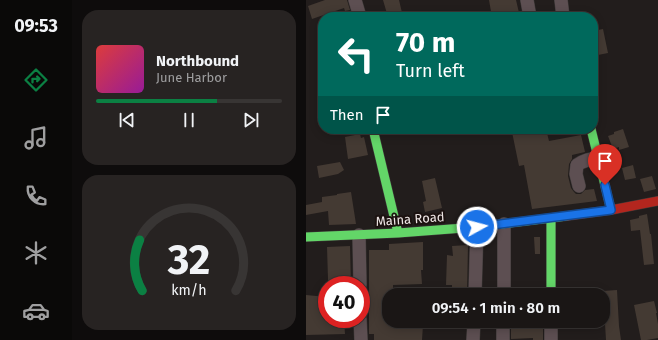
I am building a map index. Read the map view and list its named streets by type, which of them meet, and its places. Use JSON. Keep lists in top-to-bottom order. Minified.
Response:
{"streets":{"street":["Maina Road"]},"page":{"tabs":"09:53","turn":["70 m","Turn left"],"song":["Northbound","June Harbor"],"then":"Then","limit":"40","trip":"09:54 · 1 min · 80 m","gauge":["32","km/h"]}}
